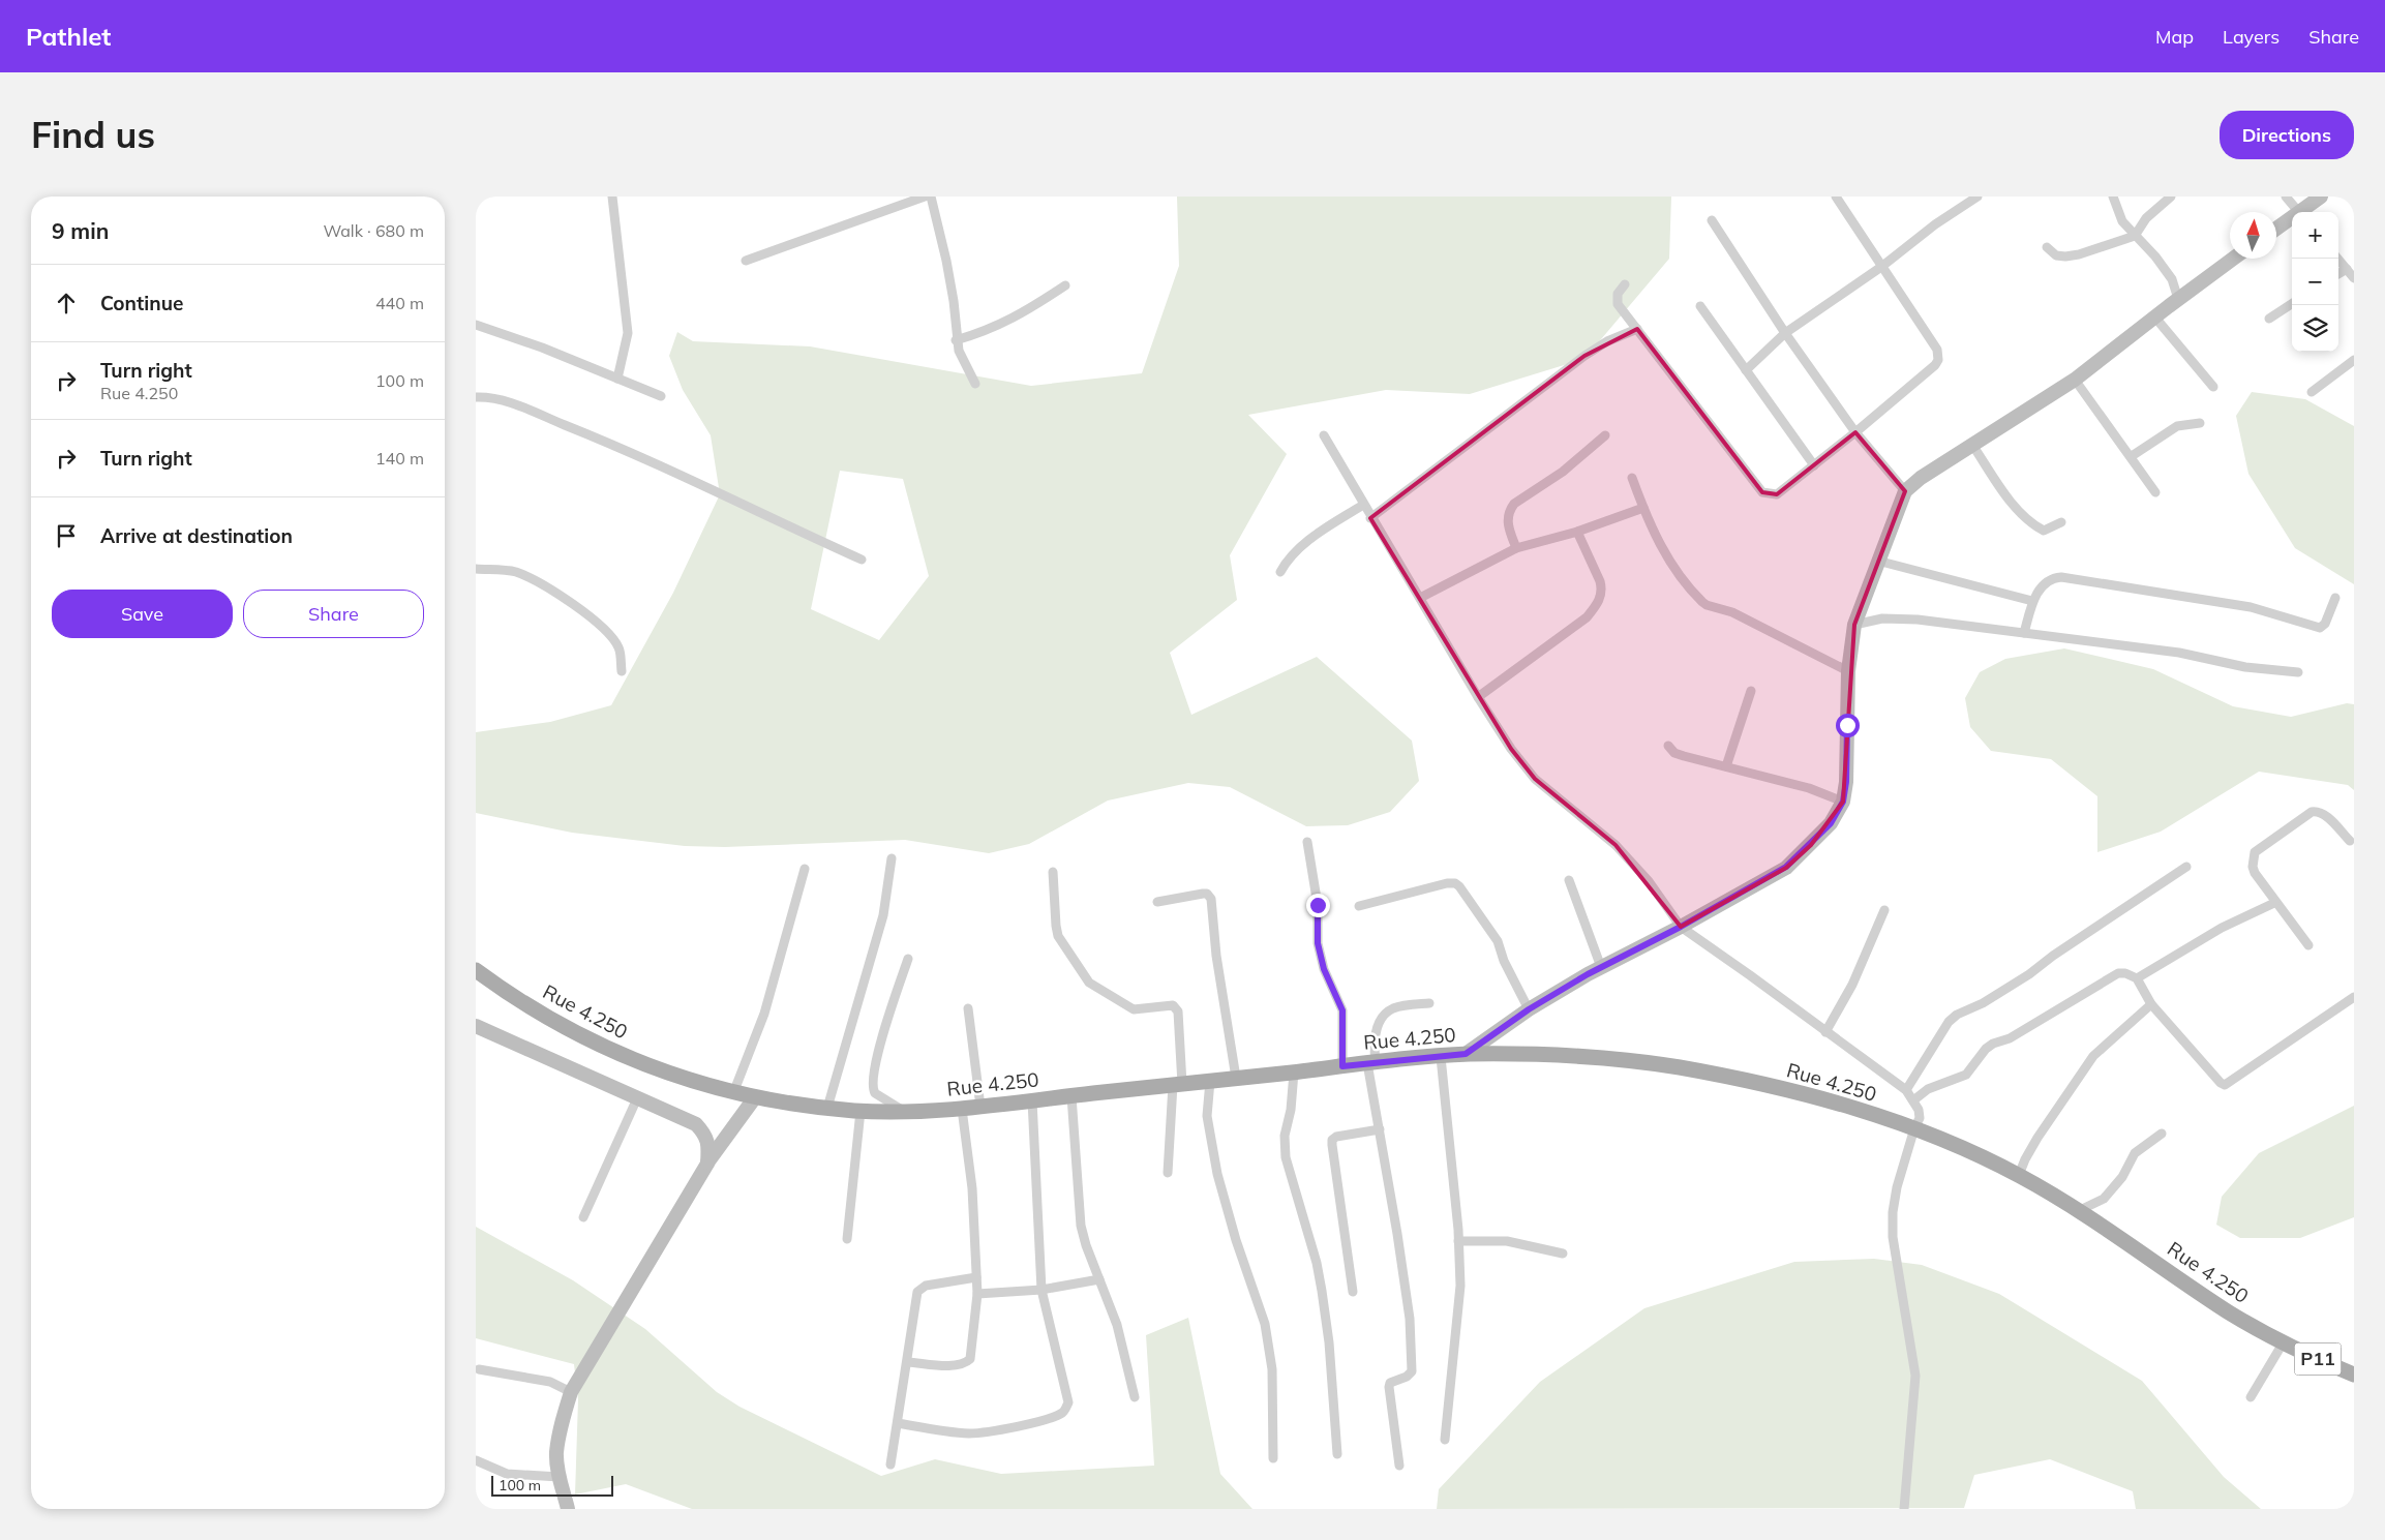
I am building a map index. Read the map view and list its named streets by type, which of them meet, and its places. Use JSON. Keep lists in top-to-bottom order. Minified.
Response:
{"streets":{"main road":["Rue 4.250","P11"]},"crossings":[["Rue 4.250","P11"]],"scale_bar":"100 m","north":"top","page":{"header":"Pathlet","nav":["Map","Layers","Share"],"buttons":["Directions",["Save","Share"]],"title":"Find us","heading":["9 min","Walk · 680 m"],"map_buttons":["+","−"],"list":[["Continue","440 m"],["Turn right","Rue 4.250","100 m"],["Turn right","140 m"],"Arrive at destination"],"scale":"100 m"}}
